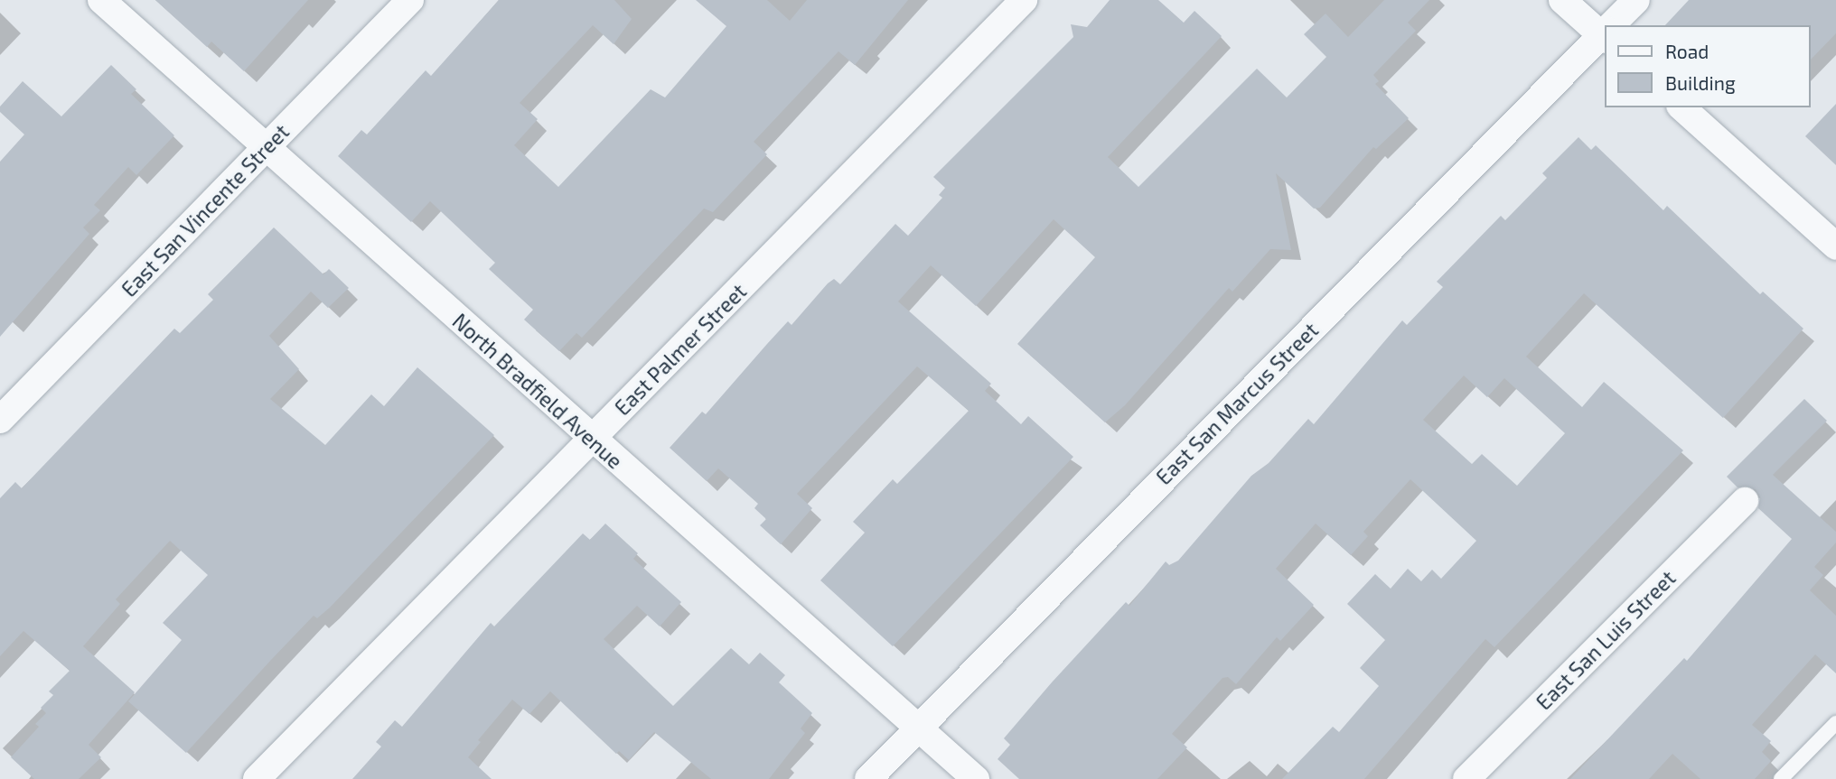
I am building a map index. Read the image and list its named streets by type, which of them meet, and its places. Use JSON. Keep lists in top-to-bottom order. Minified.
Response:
{"streets":{"street":["East San Vincente Street","East Palmer Street","North Bradfield Avenue","East San Marcus Street","East San Luis Street"]},"crossings":[["East San Vincente Street","North Bradfield Avenue"],["East Palmer Street","North Bradfield Avenue"],["North Bradfield Avenue","East San Marcus Street"]],"legend":["Road","Building"]}
